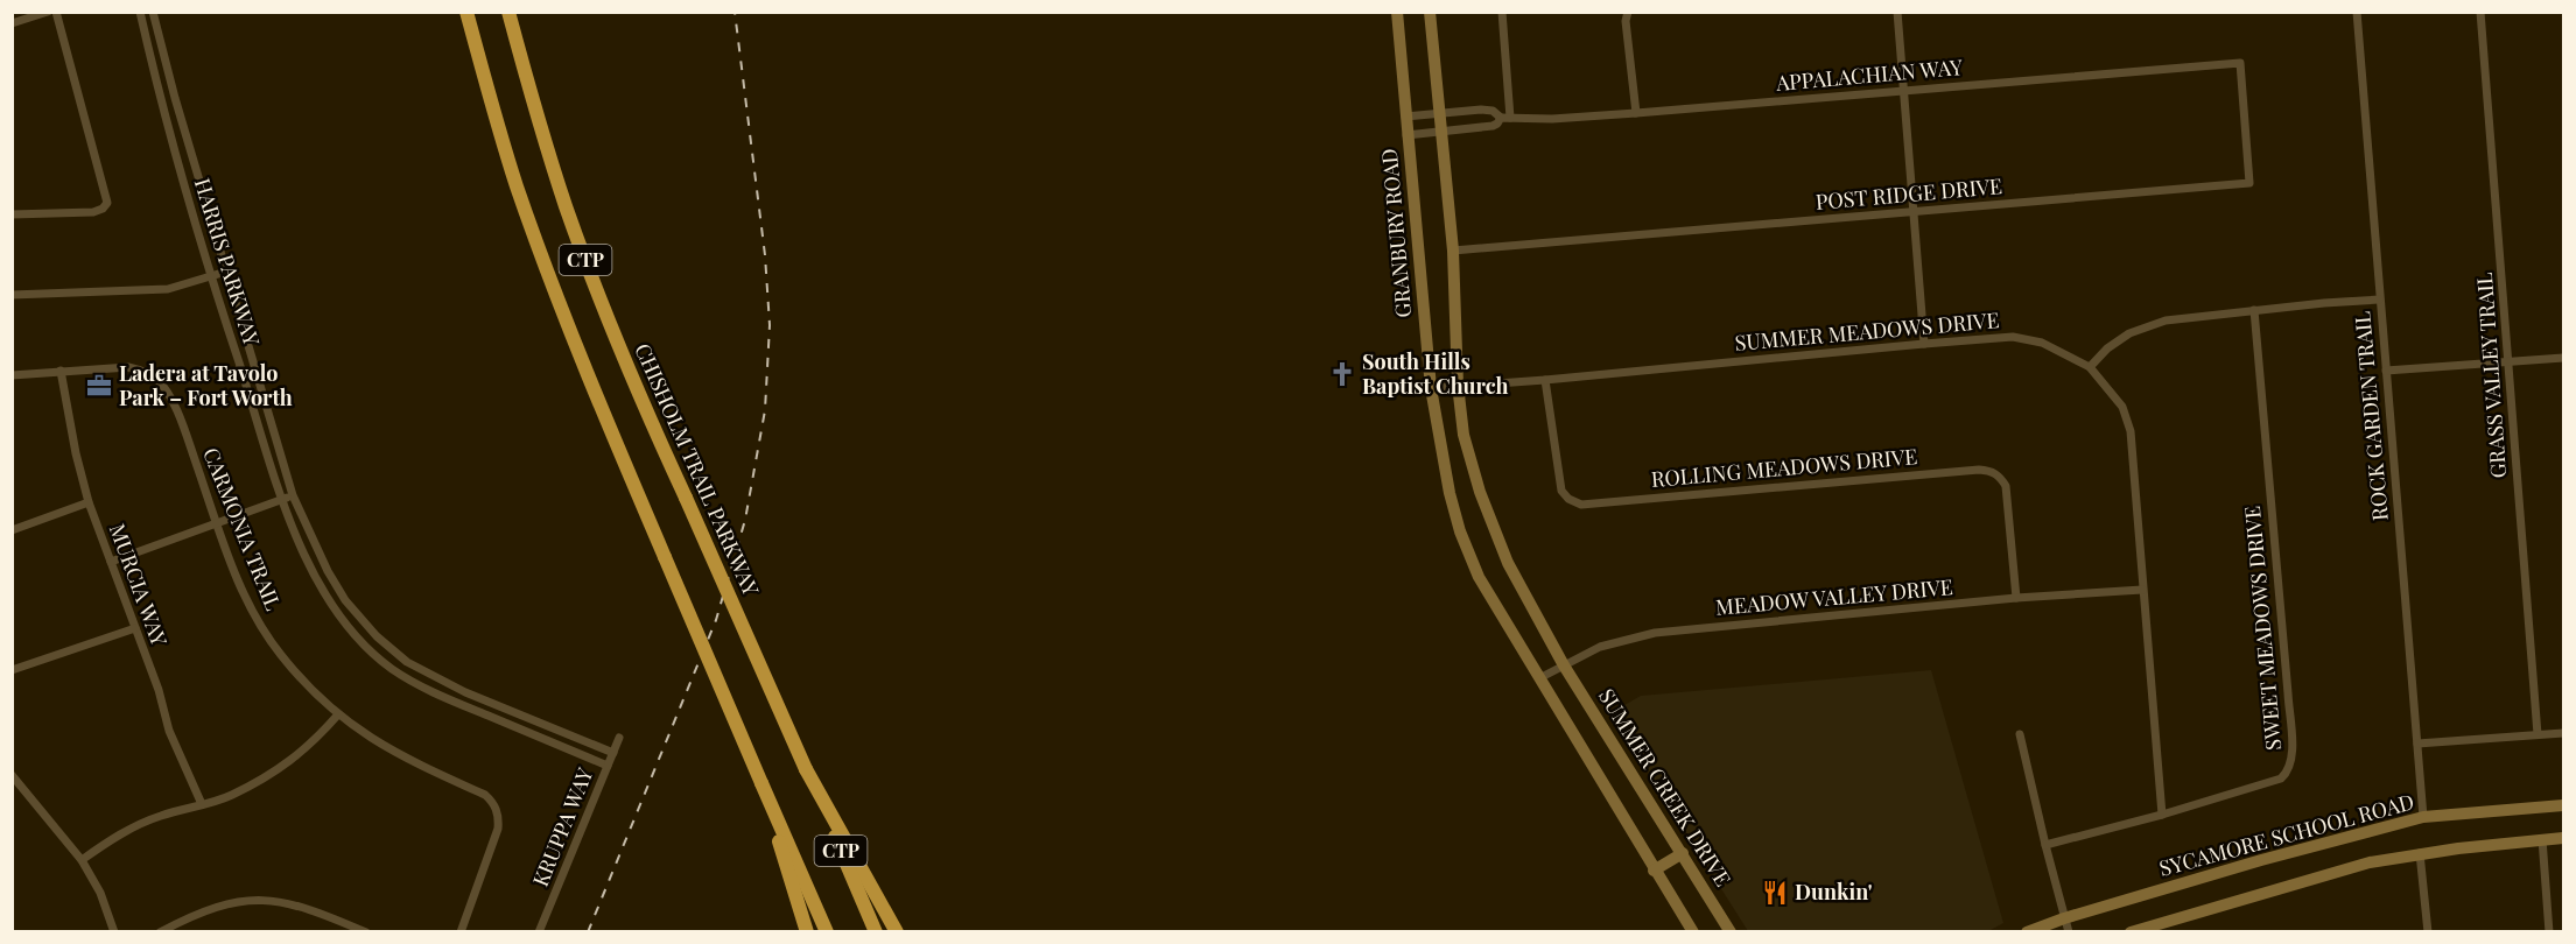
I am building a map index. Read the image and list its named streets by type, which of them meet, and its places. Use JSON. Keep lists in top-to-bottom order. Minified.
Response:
{"streets":{"highway":["CTP","CHISHOLM TRAIL PARKWAY"],"main road":["GRANBURY ROAD","SUMMER CREEK DRIVE","SYCAMORE SCHOOL ROAD"],"street":["APPALACHIAN WAY","POST RIDGE DRIVE","HARRIS PARKWAY","SUMMER MEADOWS DRIVE","GRASS VALLEY TRAIL","ROCK GARDEN TRAIL","ROLLING MEADOWS DRIVE","CARMONIA TRAIL","MURCIA WAY","MEADOW VALLEY DRIVE","SWEET MEADOWS DRIVE","KRUPPA WAY"]},"crossings":[["APPALACHIAN WAY","POST RIDGE DRIVE"],["APPALACHIAN WAY","GRANBURY ROAD"],["GRANBURY ROAD","SUMMER MEADOWS DRIVE"],["GRANBURY ROAD","MEADOW VALLEY DRIVE"],["HARRIS PARKWAY","KRUPPA WAY"],["SUMMER MEADOWS DRIVE","ROLLING MEADOWS DRIVE"],["SUMMER MEADOWS DRIVE","MEADOW VALLEY DRIVE"],["SUMMER MEADOWS DRIVE","SWEET MEADOWS DRIVE"],["ROCK GARDEN TRAIL","SYCAMORE SCHOOL ROAD"],["ROLLING MEADOWS DRIVE","MEADOW VALLEY DRIVE"],["CARMONIA TRAIL","MURCIA WAY"],["MEADOW VALLEY DRIVE","SUMMER CREEK DRIVE"]],"places":{"church":["South Hills Baptist Church"],"office":["Ladera at Tavolo Park – Fort Worth"],"restaurant":["Dunkin'"]}}
